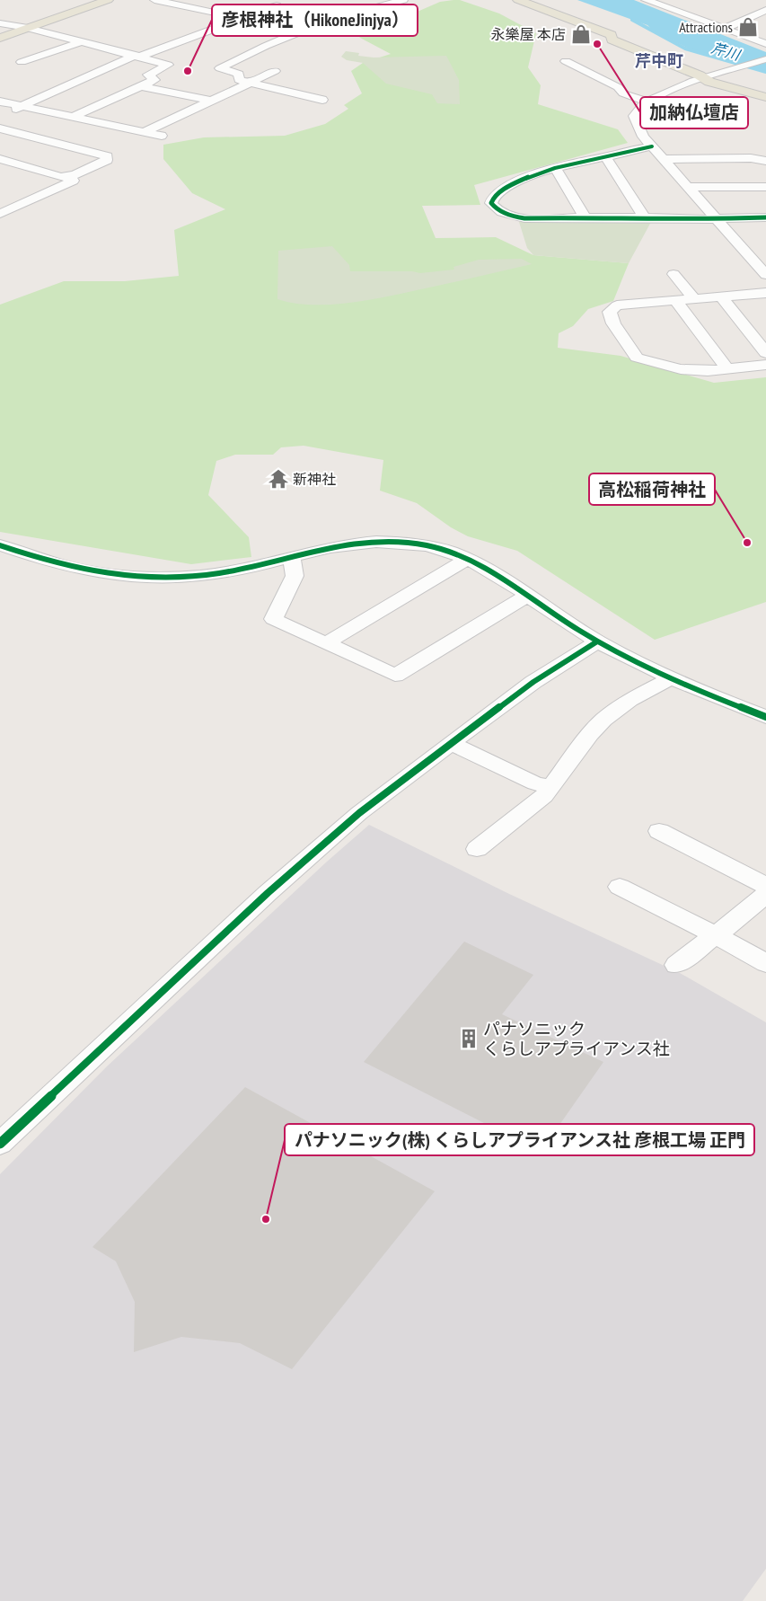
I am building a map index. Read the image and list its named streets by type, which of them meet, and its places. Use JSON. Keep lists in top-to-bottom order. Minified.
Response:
{"districts":["芹中町"],"water":["芹川"],"places":{"shop":["Attractions","永樂屋 本店"],"other":["加納仏壇店","彦根神社（HikoneJinjya）","高松稲荷神社","パナソニック(株) くらしアプライアンス社 彦根工場 正門"],"temple":["新神社"],"building":["パナソニック くらしアプライアンス社"]}}
